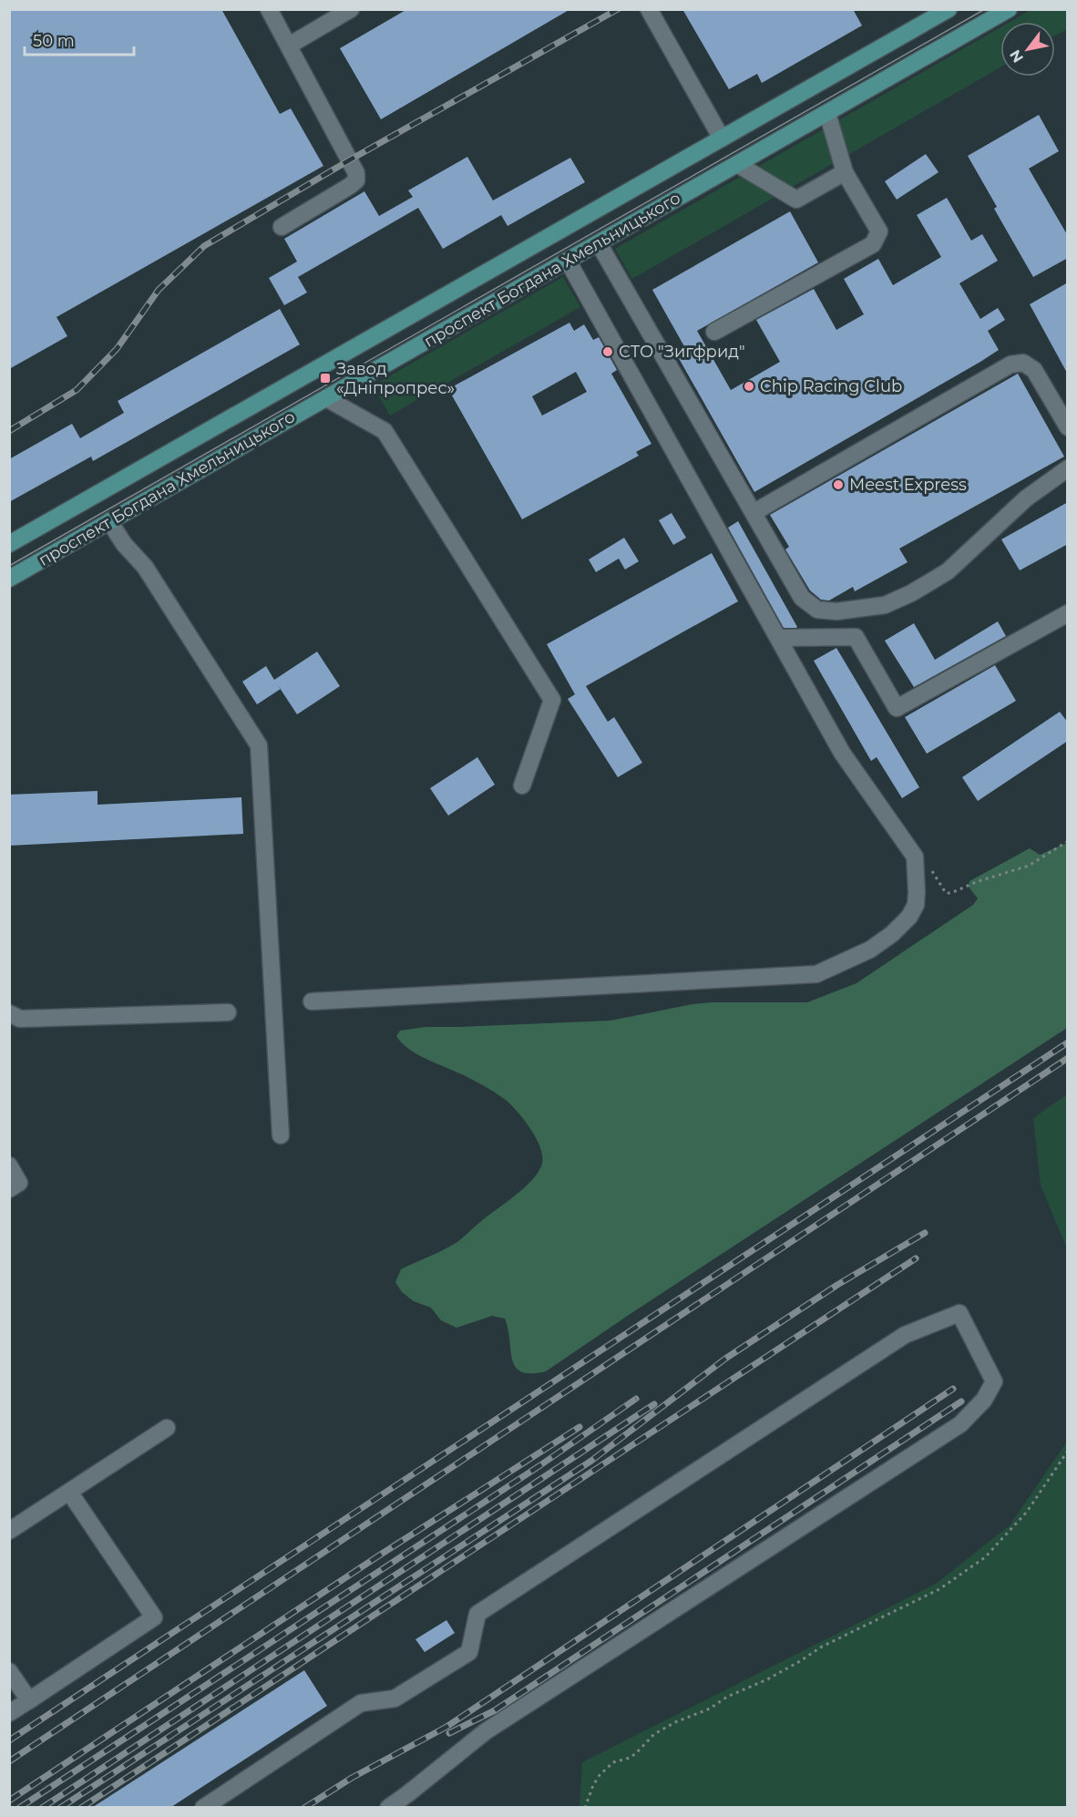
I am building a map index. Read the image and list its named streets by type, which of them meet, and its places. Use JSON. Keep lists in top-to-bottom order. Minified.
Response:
{"streets":{"main road":["проспект Богдана Хмельницького"]},"places":{"other":["СТО \"Зигфрид\"","Chip Racing Club","Meest Express"],"transit":["Завод «Дніпропрес»"]},"scale_bar":"50 m","north":"bottom left"}
